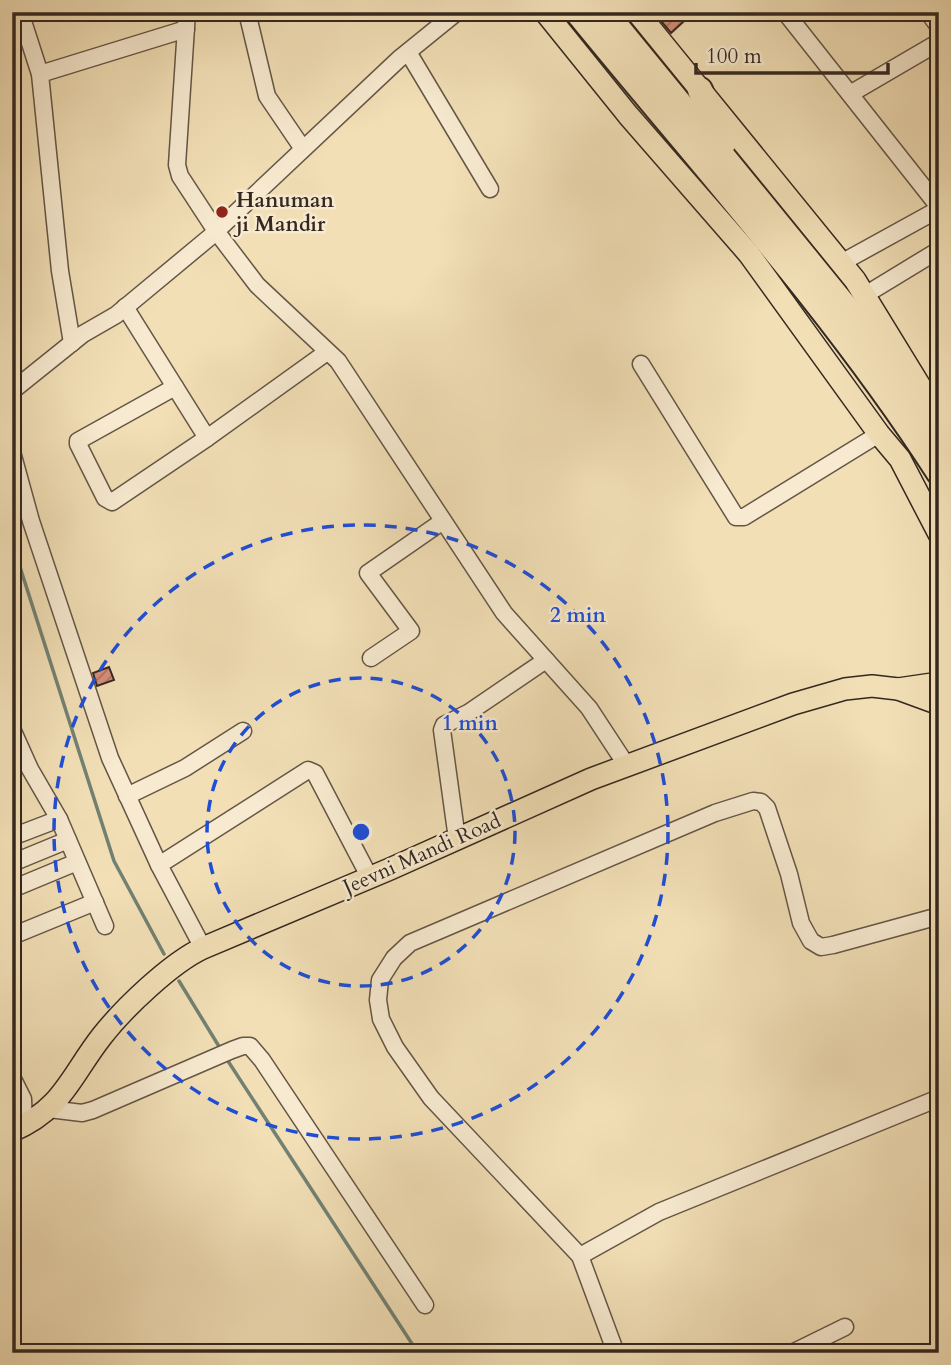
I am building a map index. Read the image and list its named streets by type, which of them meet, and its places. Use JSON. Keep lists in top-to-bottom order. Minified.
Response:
{"streets":{"main road":["Jeevni Mandi Road"]},"places":["Hanuman ji Mandir"],"scale_bar":"100 m","rings":["2 min","1 min"]}
